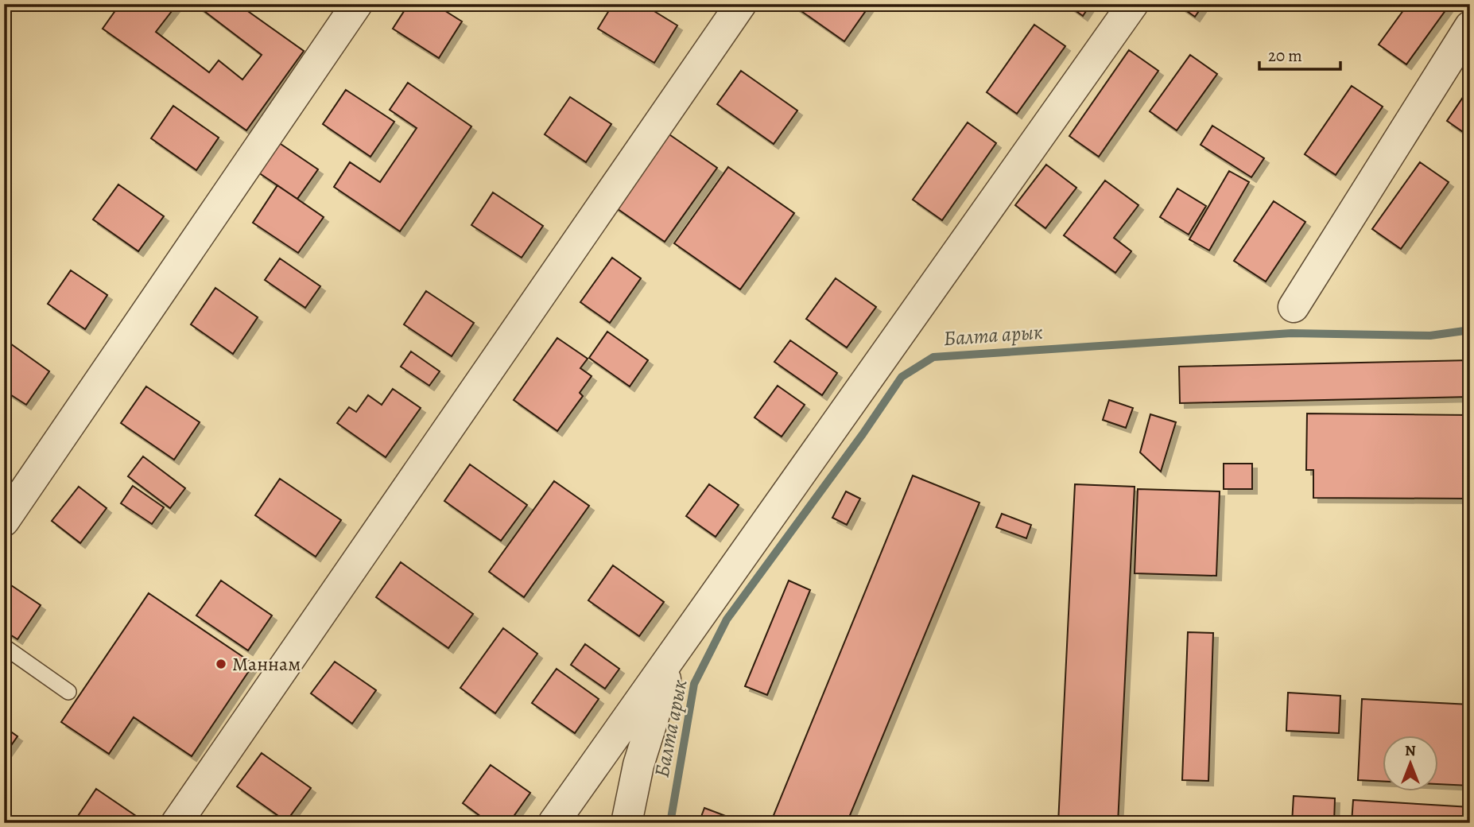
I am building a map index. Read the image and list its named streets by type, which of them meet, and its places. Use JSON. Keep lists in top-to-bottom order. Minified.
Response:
{"water":["Балта арык"],"places":["Маннам"],"scale_bar":"20 m","north":"top"}
